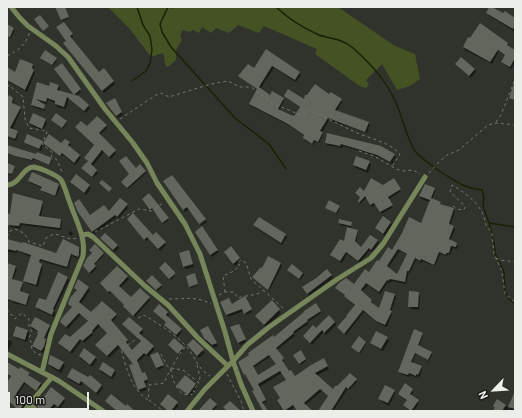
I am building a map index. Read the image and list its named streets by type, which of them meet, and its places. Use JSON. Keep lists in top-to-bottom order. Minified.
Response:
{"scale_bar":"100 m","north":"bottom left"}
